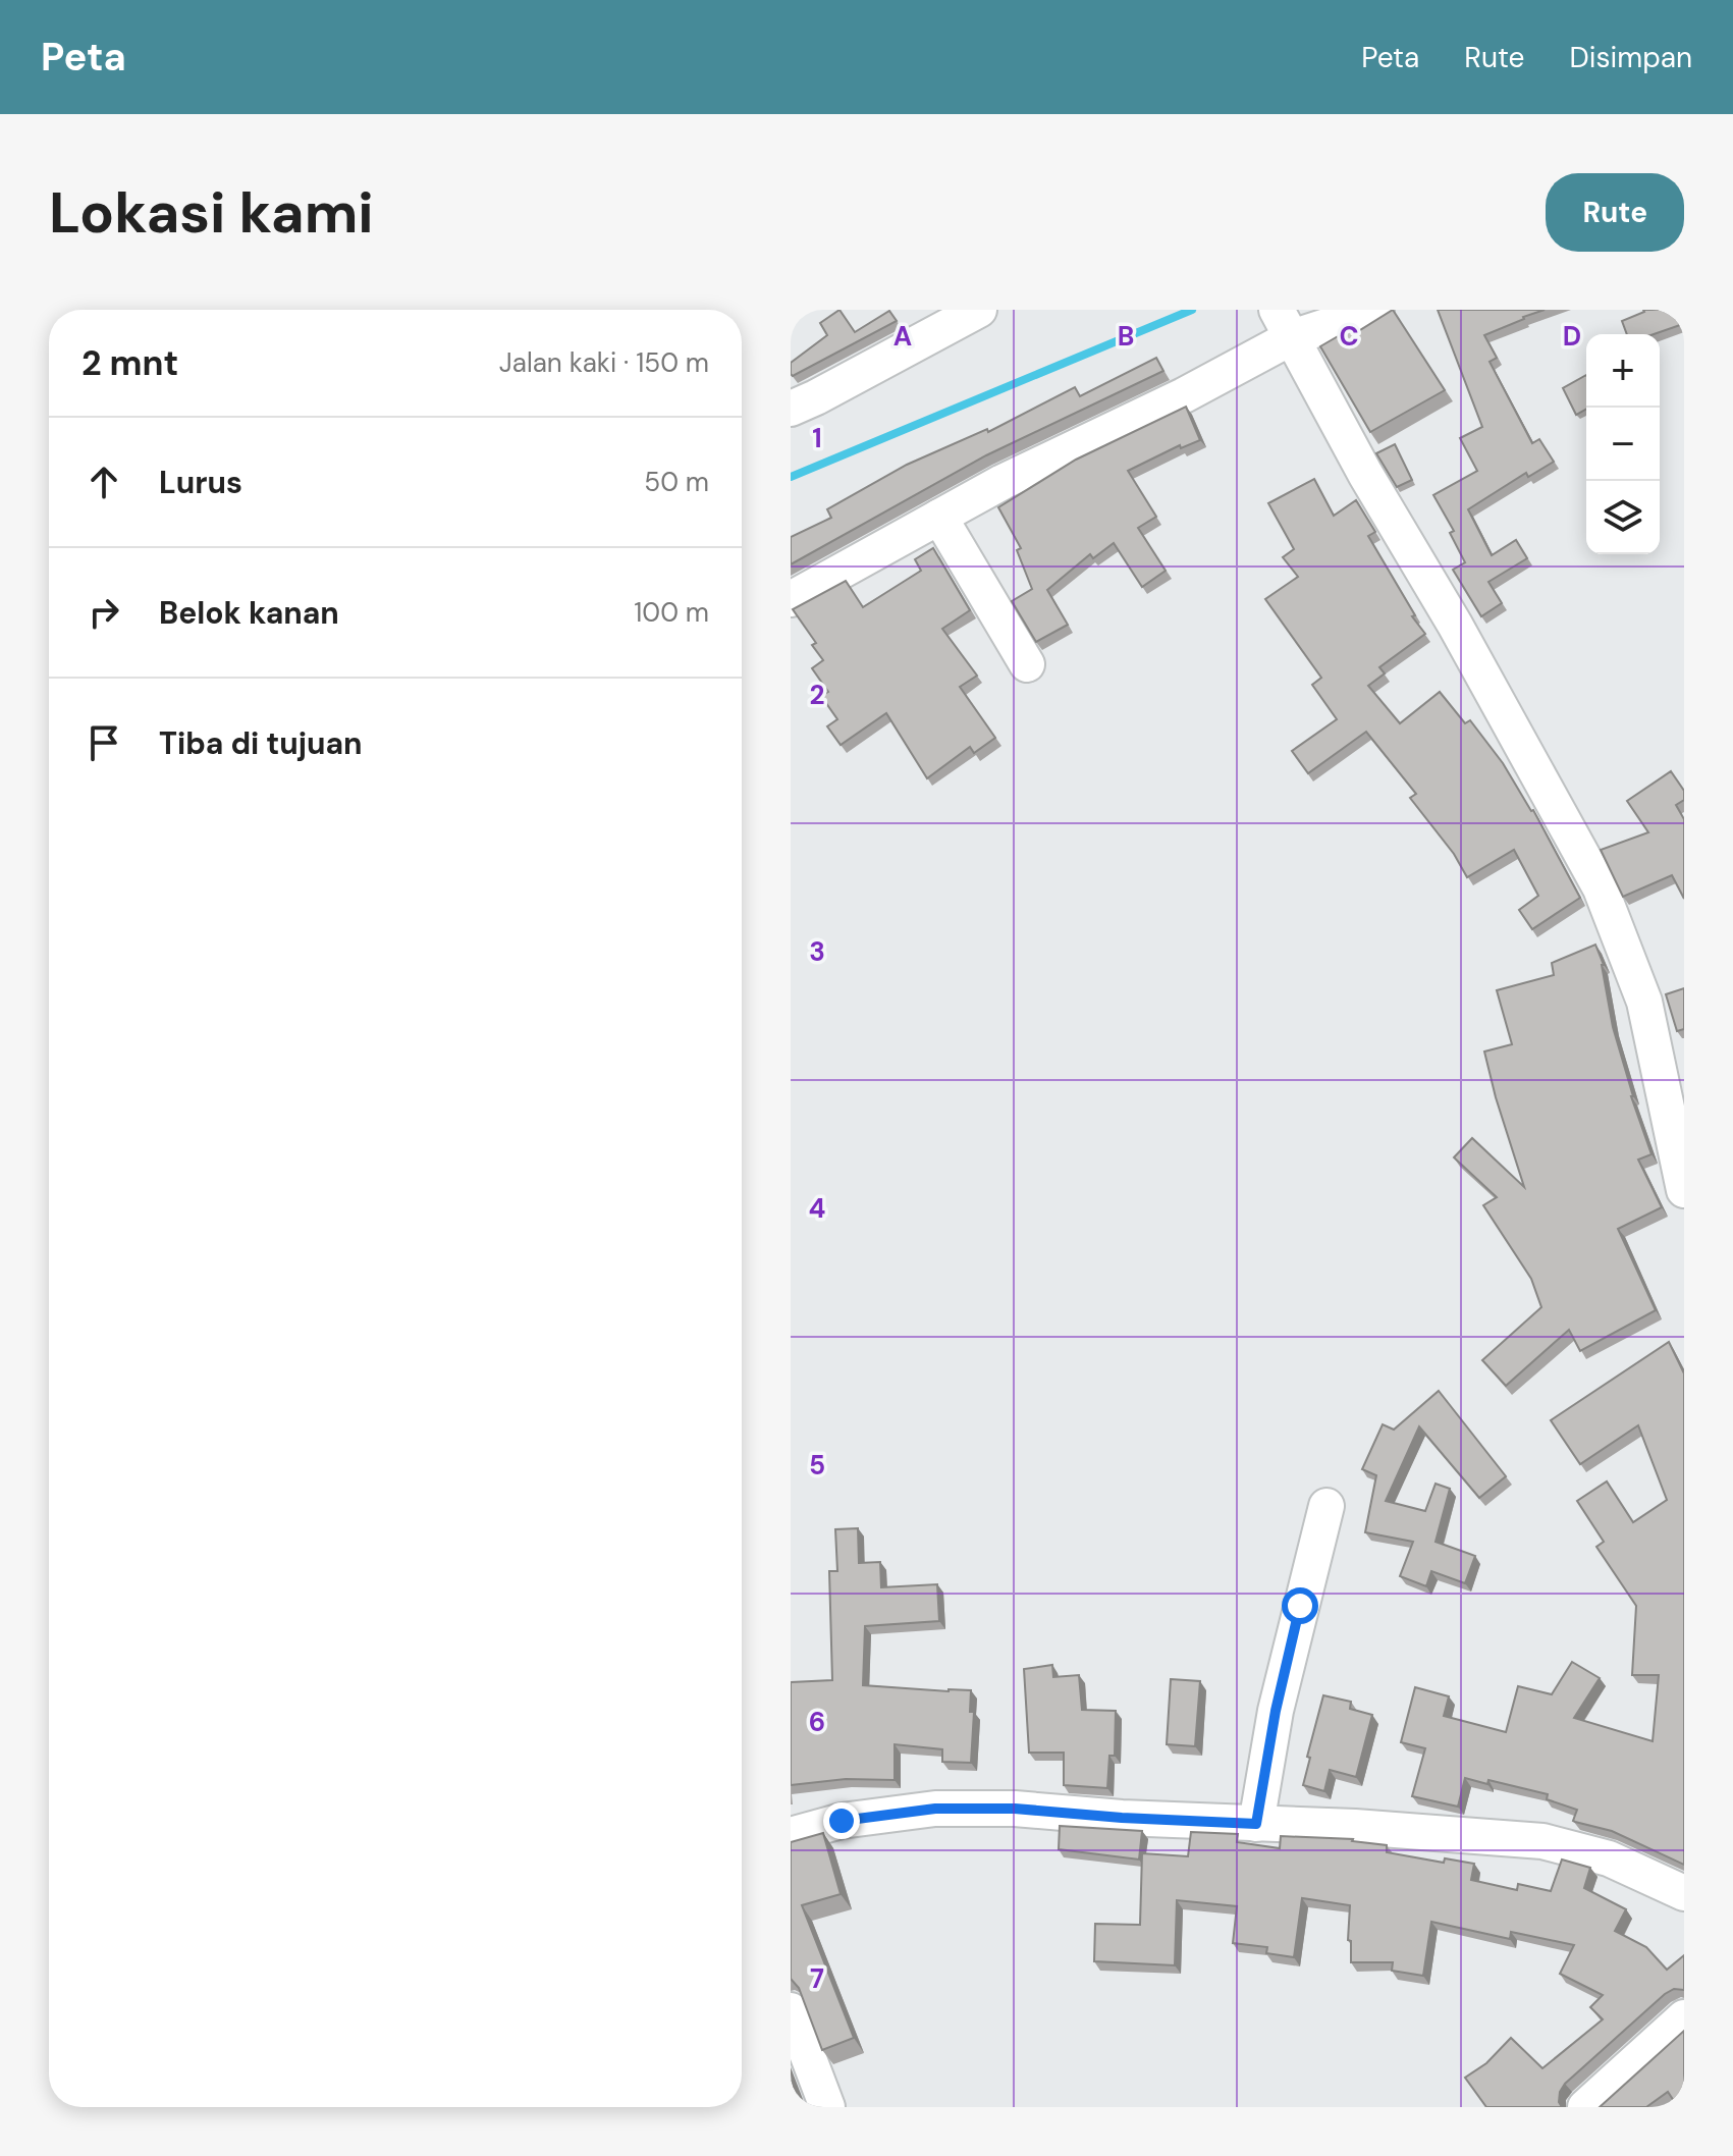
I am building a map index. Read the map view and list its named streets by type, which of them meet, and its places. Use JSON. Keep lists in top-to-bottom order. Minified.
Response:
{"page":{"header":"Peta","nav":["Peta","Rute","Disimpan"],"buttons":"Rute","title":"Lokasi kami","heading":["2 mnt","Jalan kaki · 150 m"],"map_buttons":["+","−"],"list":[["Lurus","50 m"],["Belok kanan","100 m"],"Tiba di tujuan"]},"grid":{"columns":["A","B","C","D"],"rows":["1","2","3","4","5","6","7"]}}
